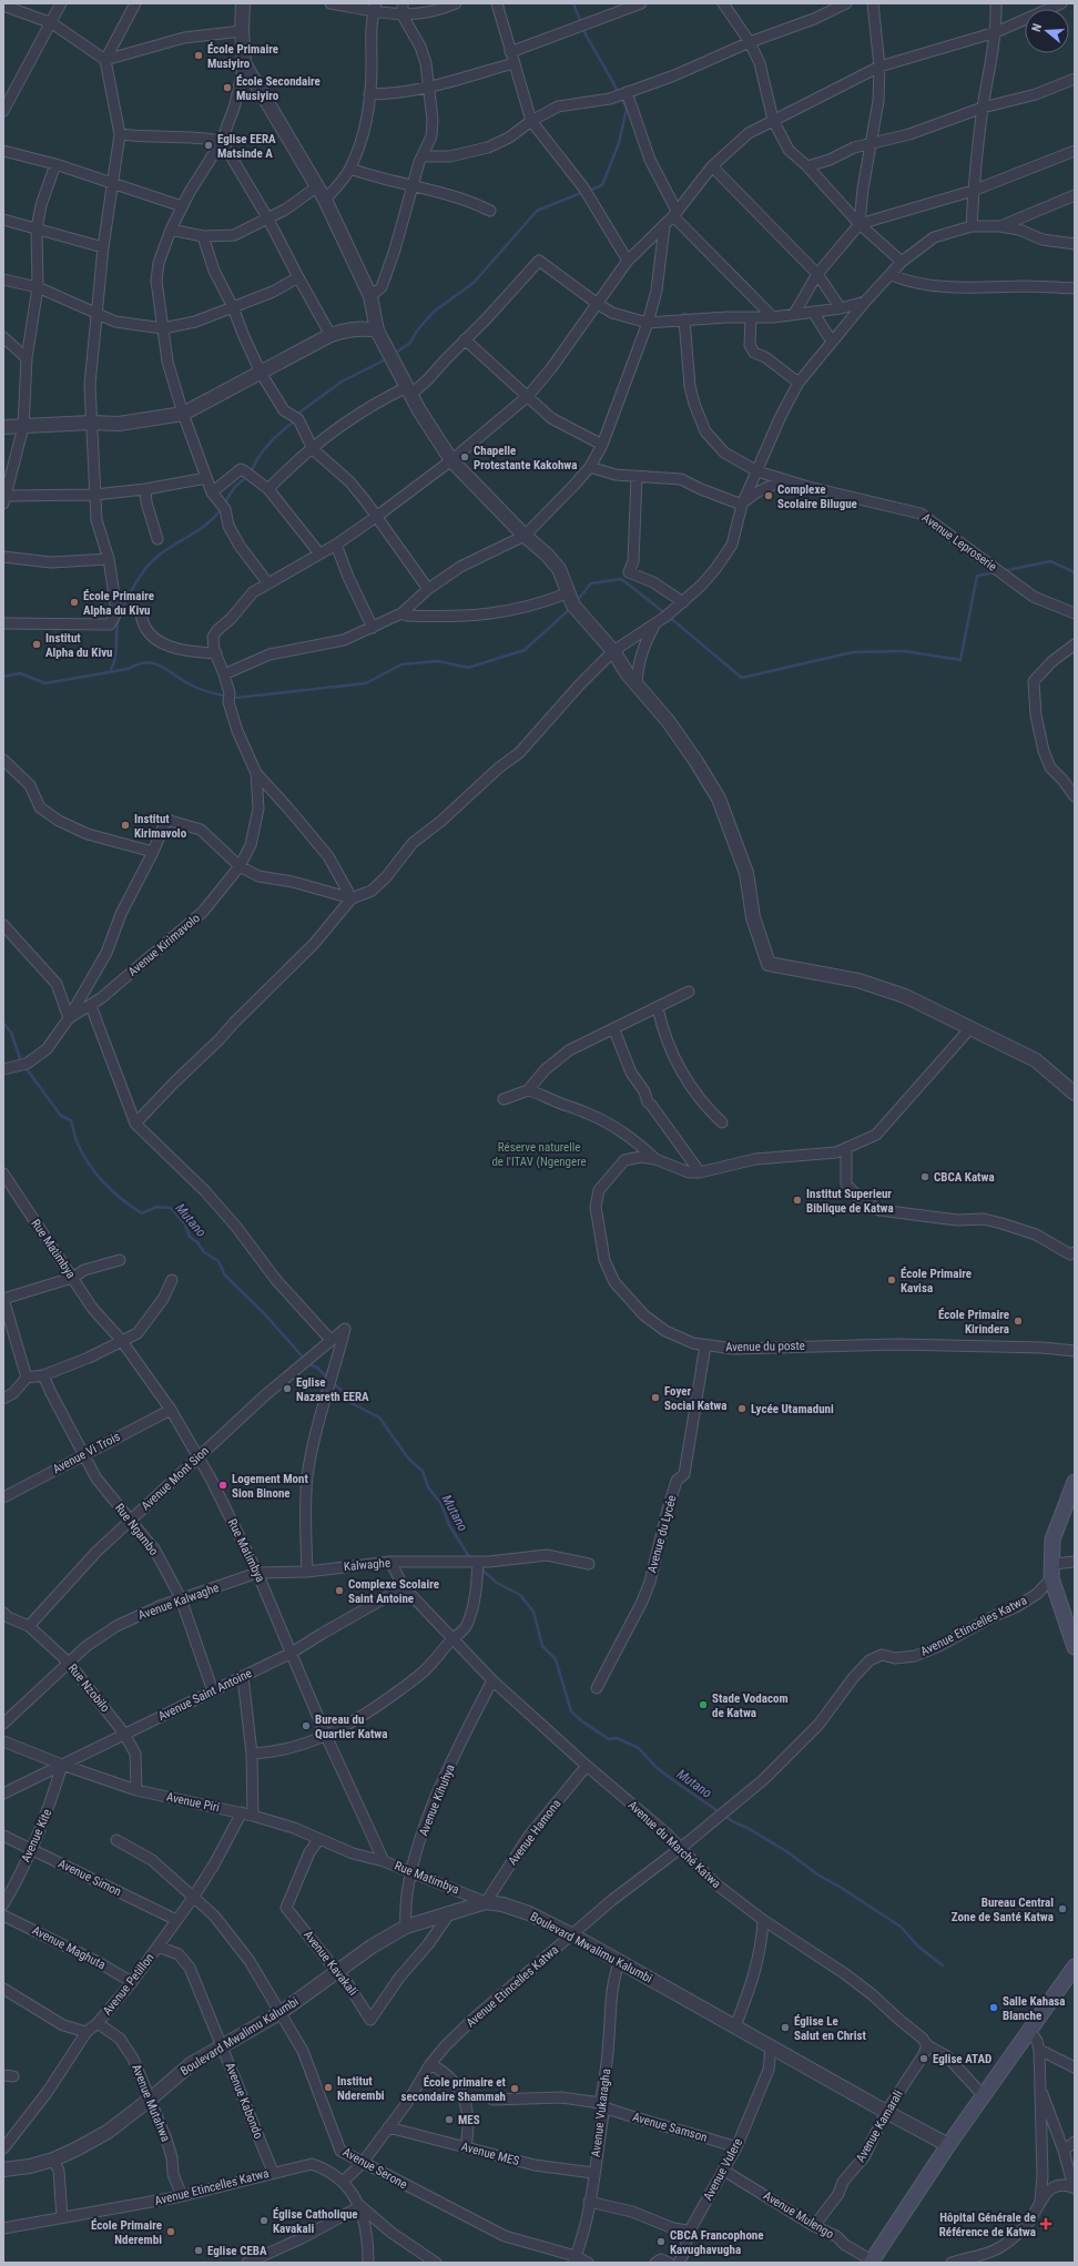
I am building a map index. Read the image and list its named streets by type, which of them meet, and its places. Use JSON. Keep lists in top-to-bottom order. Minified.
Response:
{"streets":{"street":["Avenue Leproserie","Avenue Kirimavolo","Rue Matimbya","Avenue du poste","Avenue Vi Trois","Avenue Mont Sion","Rue Ngambo","Avenue du Lycée","Kalwaghe","Avenue Kalwaghe","Avenue Etincelles Katwa","Rue Nzobilo","Avenue Saint Antoine","Avenue Kihuhya","Avenue Piri","Avenue Hamona","Avenue Kite","Avenue du Marché Katwa","Avenue Simon","Avenue Maghuta","Boulevard Mwalimu Kalumbi","Avenue Kavakali","Avenue Petillon","Avenue Kabondo","Avenue Mutahwa","Avenue Vukaragha","Avenue Kamarali","Avenue Samson","Avenue MES","Avenue Serone","Avenue Vulere","Avenue Mulengo"]},"crossings":[["Rue Matimbya","Avenue Vi Trois"],["Rue Matimbya","Avenue Mont Sion"],["Rue Matimbya","Kalwaghe"],["Rue Matimbya","Avenue Kalwaghe"],["Rue Matimbya","Avenue Saint Antoine"],["Rue Matimbya","Avenue Kihuhya"],["Rue Matimbya","Avenue Piri"],["Rue Matimbya","Avenue Hamona"],["Rue Matimbya","Boulevard Mwalimu Kalumbi"],["Avenue du poste","Avenue du Lycée"],["Avenue Vi Trois","Rue Ngambo"],["Avenue Mont Sion","Rue Ngambo"],["Avenue Mont Sion","Kalwaghe"],["Avenue Mont Sion","Rue Nzobilo"],["Rue Ngambo","Avenue Kalwaghe"],["Rue Ngambo","Avenue Saint Antoine"],["Kalwaghe","Avenue Kalwaghe"],["Kalwaghe","Avenue du Marché Katwa"],["Avenue Kalwaghe","Rue Nzobilo"],["Avenue Etincelles Katwa","Avenue du Marché Katwa"],["Avenue Etincelles Katwa","Boulevard Mwalimu Kalumbi"],["Avenue Etincelles Katwa","Avenue Kabondo"],["Avenue Etincelles Katwa","Avenue Mutahwa"],["Avenue Etincelles Katwa","Avenue MES"],["Avenue Etincelles Katwa","Avenue Serone"],["Rue Nzobilo","Avenue Saint Antoine"],["Rue Nzobilo","Avenue Piri"],["Avenue Saint Antoine","Avenue Piri"],["Avenue Saint Antoine","Avenue Kite"],["Avenue Saint Antoine","Avenue du Marché Katwa"],["Avenue Kihuhya","Avenue du Marché Katwa"],["Avenue Kihuhya","Boulevard Mwalimu Kalumbi"],["Avenue Piri","Avenue Kite"],["Avenue Piri","Avenue Kavakali"],["Avenue Piri","Avenue Petillon"],["Avenue Hamona","Avenue du Marché Katwa"],["Avenue Hamona","Boulevard Mwalimu Kalumbi"],["Avenue Kite","Avenue Simon"],["Avenue du Marché Katwa","Avenue Kamarali"],["Avenue Simon","Avenue Petillon"],["Avenue Maghuta","Avenue Petillon"],["Boulevard Mwalimu Kalumbi","Avenue Kavakali"],["Boulevard Mwalimu Kalumbi","Avenue Kabondo"],["Boulevard Mwalimu Kalumbi","Avenue Mutahwa"],["Boulevard Mwalimu Kalumbi","Avenue Vukaragha"],["Boulevard Mwalimu Kalumbi","Avenue Kamarali"],["Boulevard Mwalimu Kalumbi","Avenue Serone"],["Boulevard Mwalimu Kalumbi","Avenue Vulere"],["Avenue Petillon","Avenue Kabondo"],["Avenue Petillon","Avenue Mutahwa"],["Avenue Petillon","Avenue Serone"],["Avenue Vukaragha","Avenue Samson"],["Avenue Vukaragha","Avenue MES"],["Avenue Vukaragha","Avenue Serone"],["Avenue Kamarali","Avenue Mulengo"],["Avenue Samson","Avenue Vulere"],["Avenue Vulere","Avenue Mulengo"]],"water":["Mutano"],"parks":["Réserve naturelle de l'ITAV (Ngengere"],"places":{"other":["École Primaire Musiyiro","École Secondaire Musiyiro","Eglise EERA Matsinde A","Chapelle Protestante Kakohwa","Complexe Scolaire Bilugue","École Primaire Alpha du Kivu","Institut Alpha du Kivu","Institut Kirimavolo","CBCA Katwa","Institut Superieur Biblique de Katwa","École Primaire Kavisa","École Primaire Kirindera","Eglise Nazareth EERA","Foyer Social Katwa","Lycée Utamaduni","Logement Mont Sion Binone","Complexe Scolaire Saint Antoine","Stade Vodacom de Katwa","Bureau du Quartier Katwa","Bureau Central Zone de Santé Katwa","Salle Kahasa Blanche","Église Le Salut en Christ","Eglise ATAD","Institut Nderembi","École primaire et secondaire Shammah","MES","Église Catholique Kavakali","École Primaire Nderembi","CBCA Francophone Kavughavugha","Eglise CEBA"],"health":["Hôpital Générale de Référence de Katwa"]},"north":"left"}
